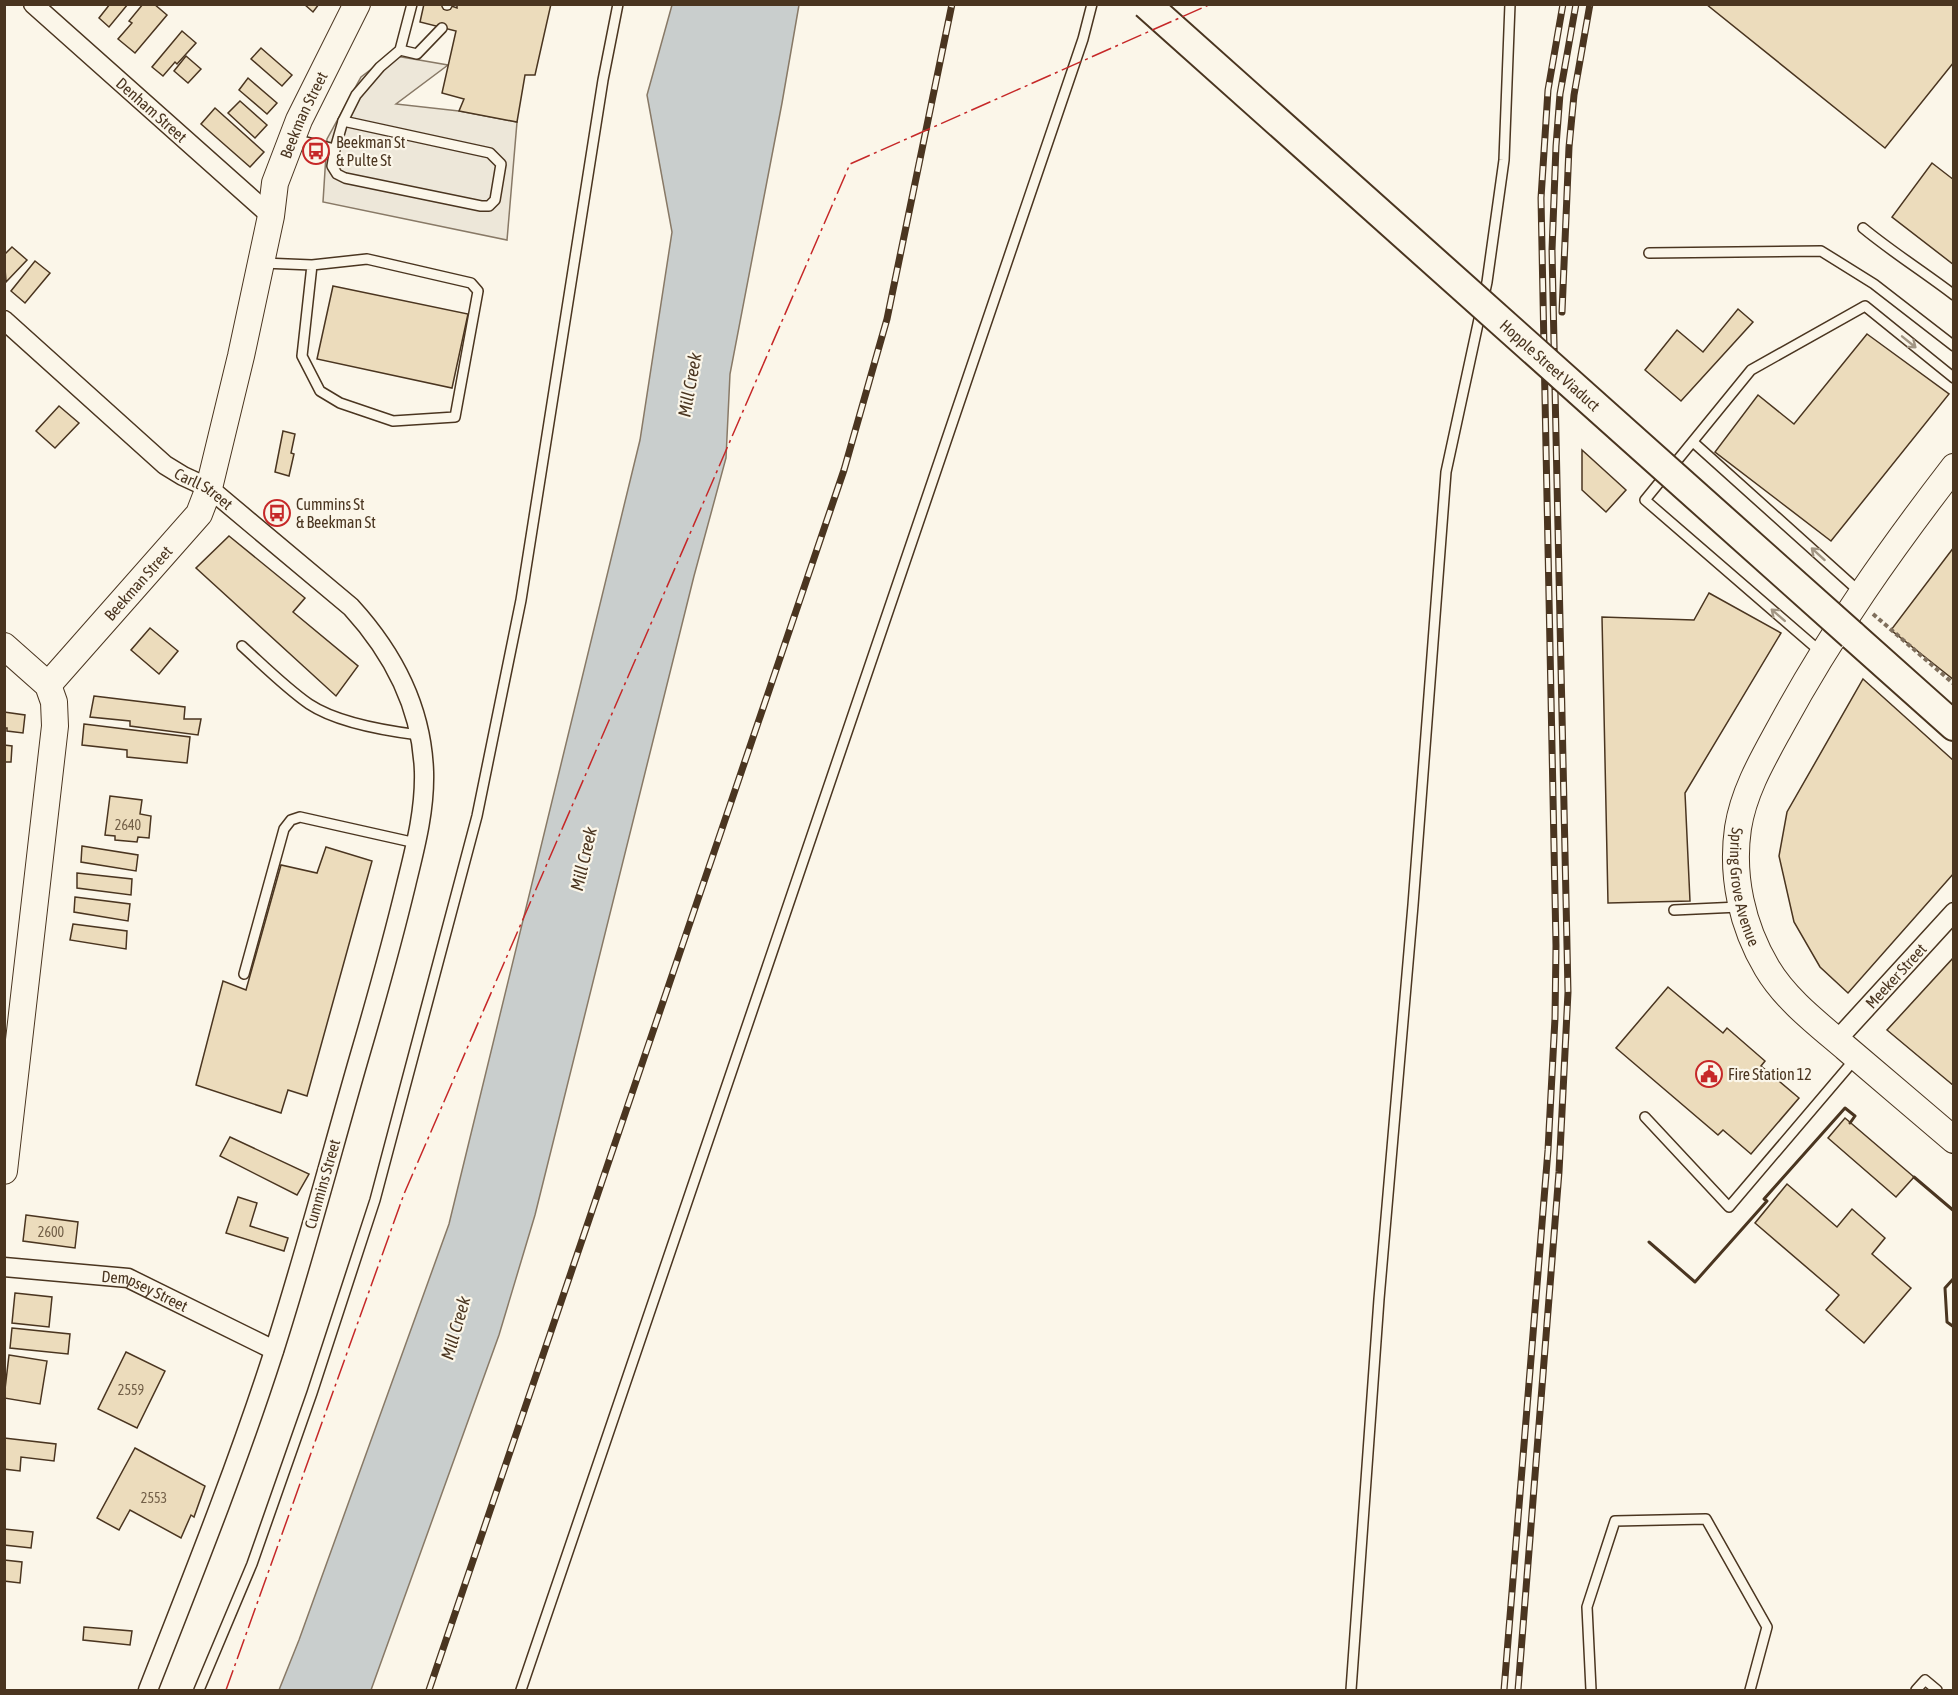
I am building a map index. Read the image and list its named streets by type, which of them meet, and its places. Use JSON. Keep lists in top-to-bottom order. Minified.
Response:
{"streets":{"main road":["Beekman Street","Hopple Street Viaduct","Spring Grove Avenue"],"street":["Denham Street","Carll Street","Meeker Street","Cummins Street","Dempsey Street"]},"crossings":[["Denham Street","Beekman Street"],["Beekman Street","Carll Street"],["Carll Street","Cummins Street"],["Spring Grove Avenue","Meeker Street"],["Cummins Street","Dempsey Street"]],"water":["Mill Creek"],"places":{"bus stop":["Beekman St & Pulte St","Cummins St & Beekman St"],"public building":["Fire Station 12"]},"house_numbers":["2640","2600","2559","2553"]}
